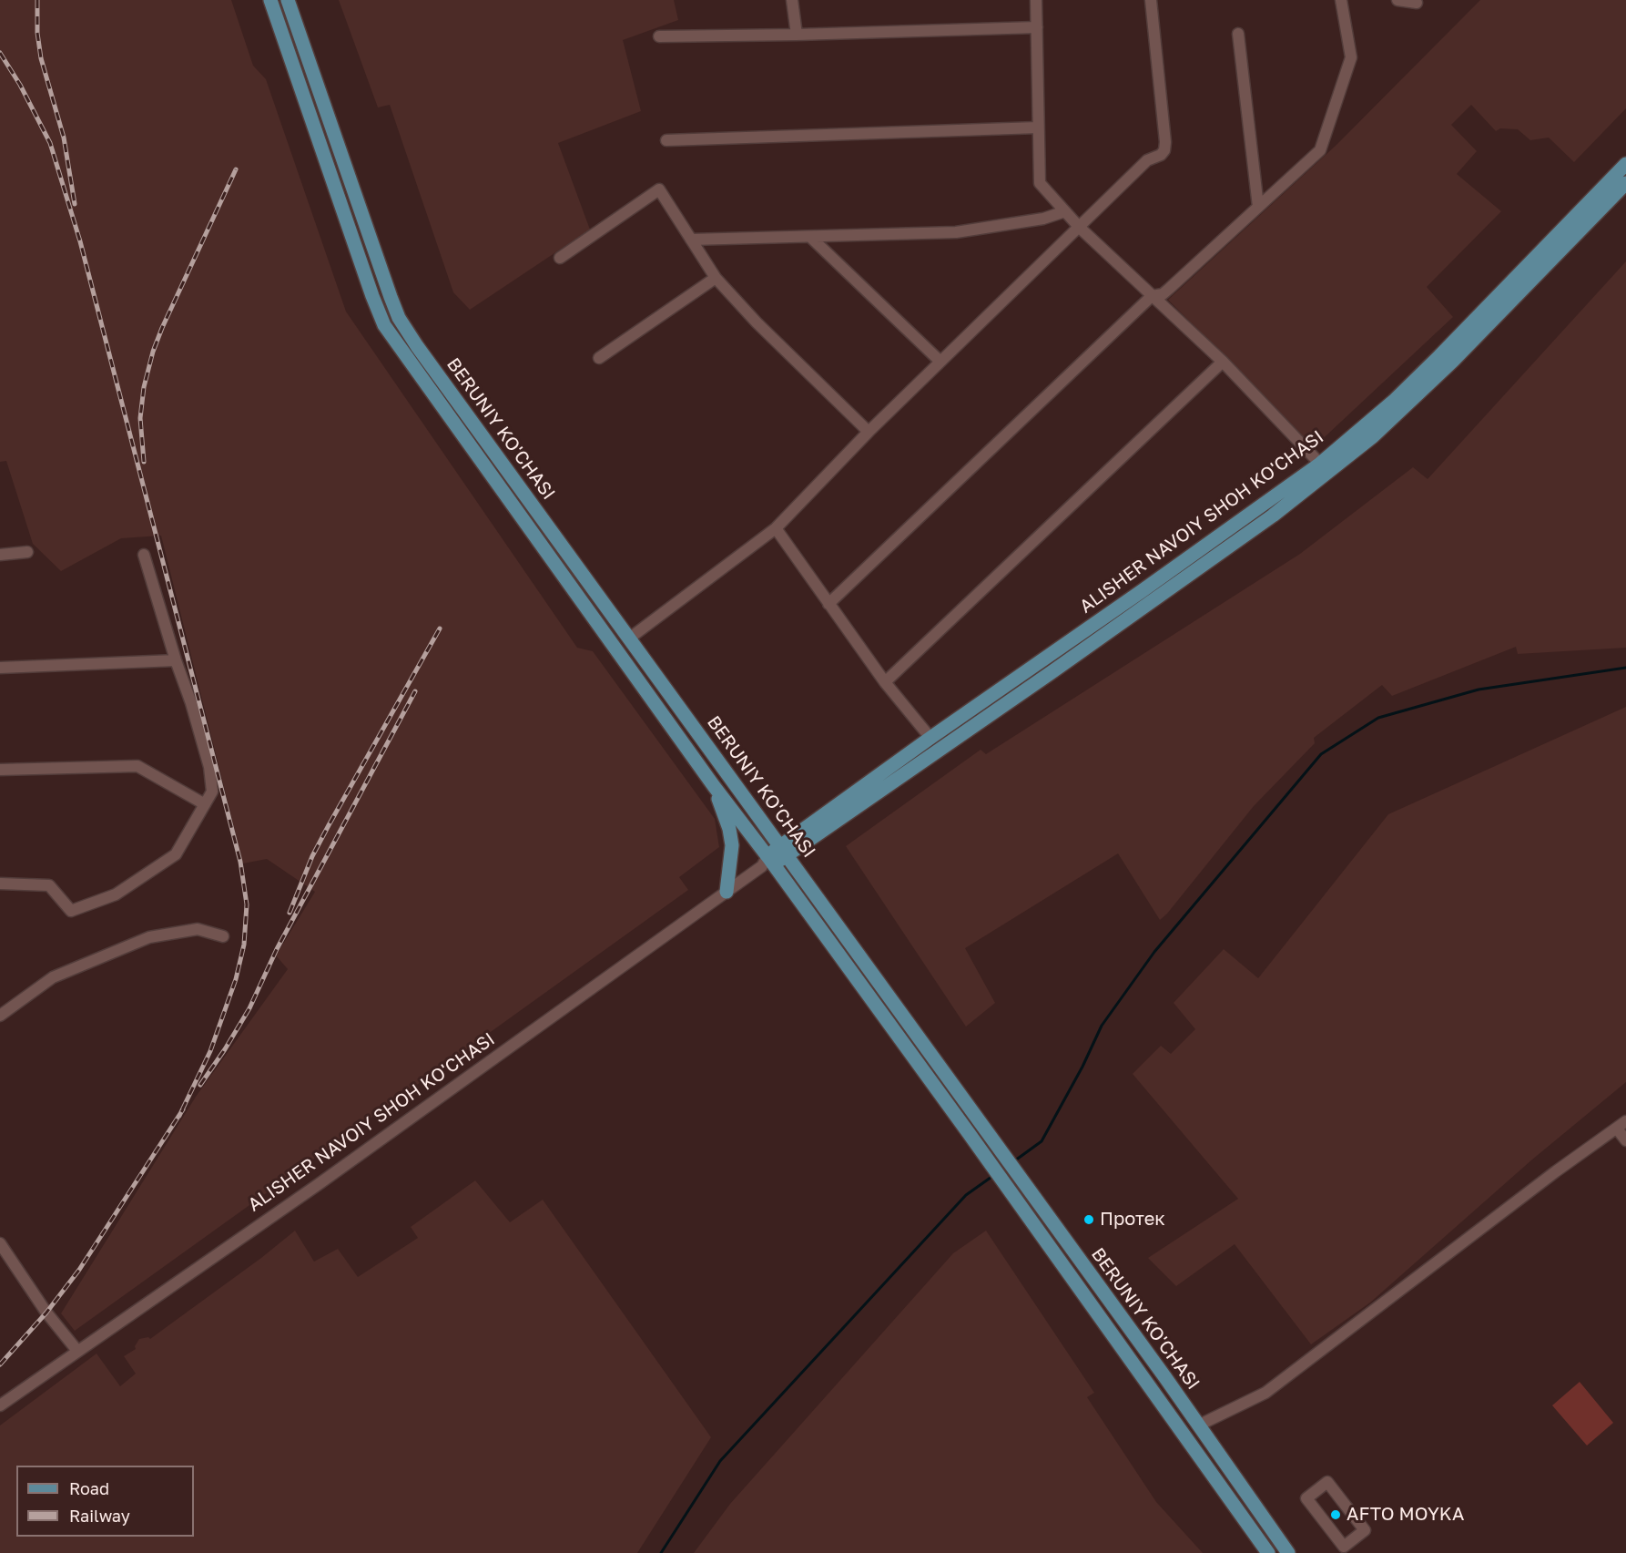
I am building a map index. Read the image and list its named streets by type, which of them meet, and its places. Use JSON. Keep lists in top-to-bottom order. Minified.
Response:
{"streets":{"main road":["BERUNIY KO'CHASI","ALISHER NAVOIY SHOH KO'CHASI"]},"crossings":[["BERUNIY KO'CHASI","ALISHER NAVOIY SHOH KO'CHASI"]],"places":["Протек","AFTO MOYKA"],"legend":["Road","Railway"]}
